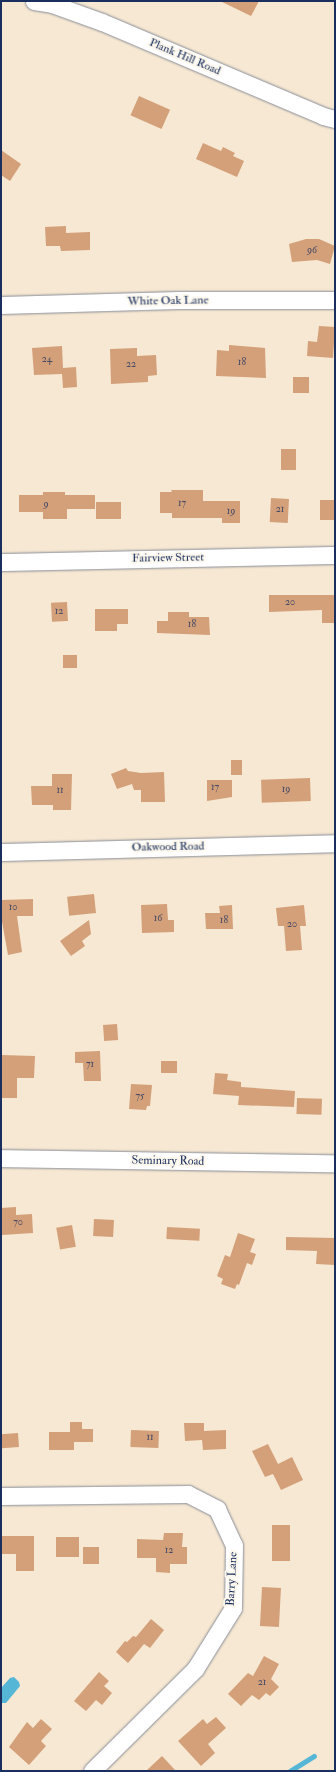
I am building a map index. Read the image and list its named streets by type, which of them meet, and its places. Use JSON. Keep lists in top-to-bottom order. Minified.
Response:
{"streets":{"street":["Plank Hill Road","White Oak Lane","Fairview Street","Oakwood Road","Seminary Road","Barry Lane"]},"house_numbers":["96","24","18","22","17","9","21","19","20","12","18","17","19","11","10","16","18","20","71","75","70","11","12","21"]}
